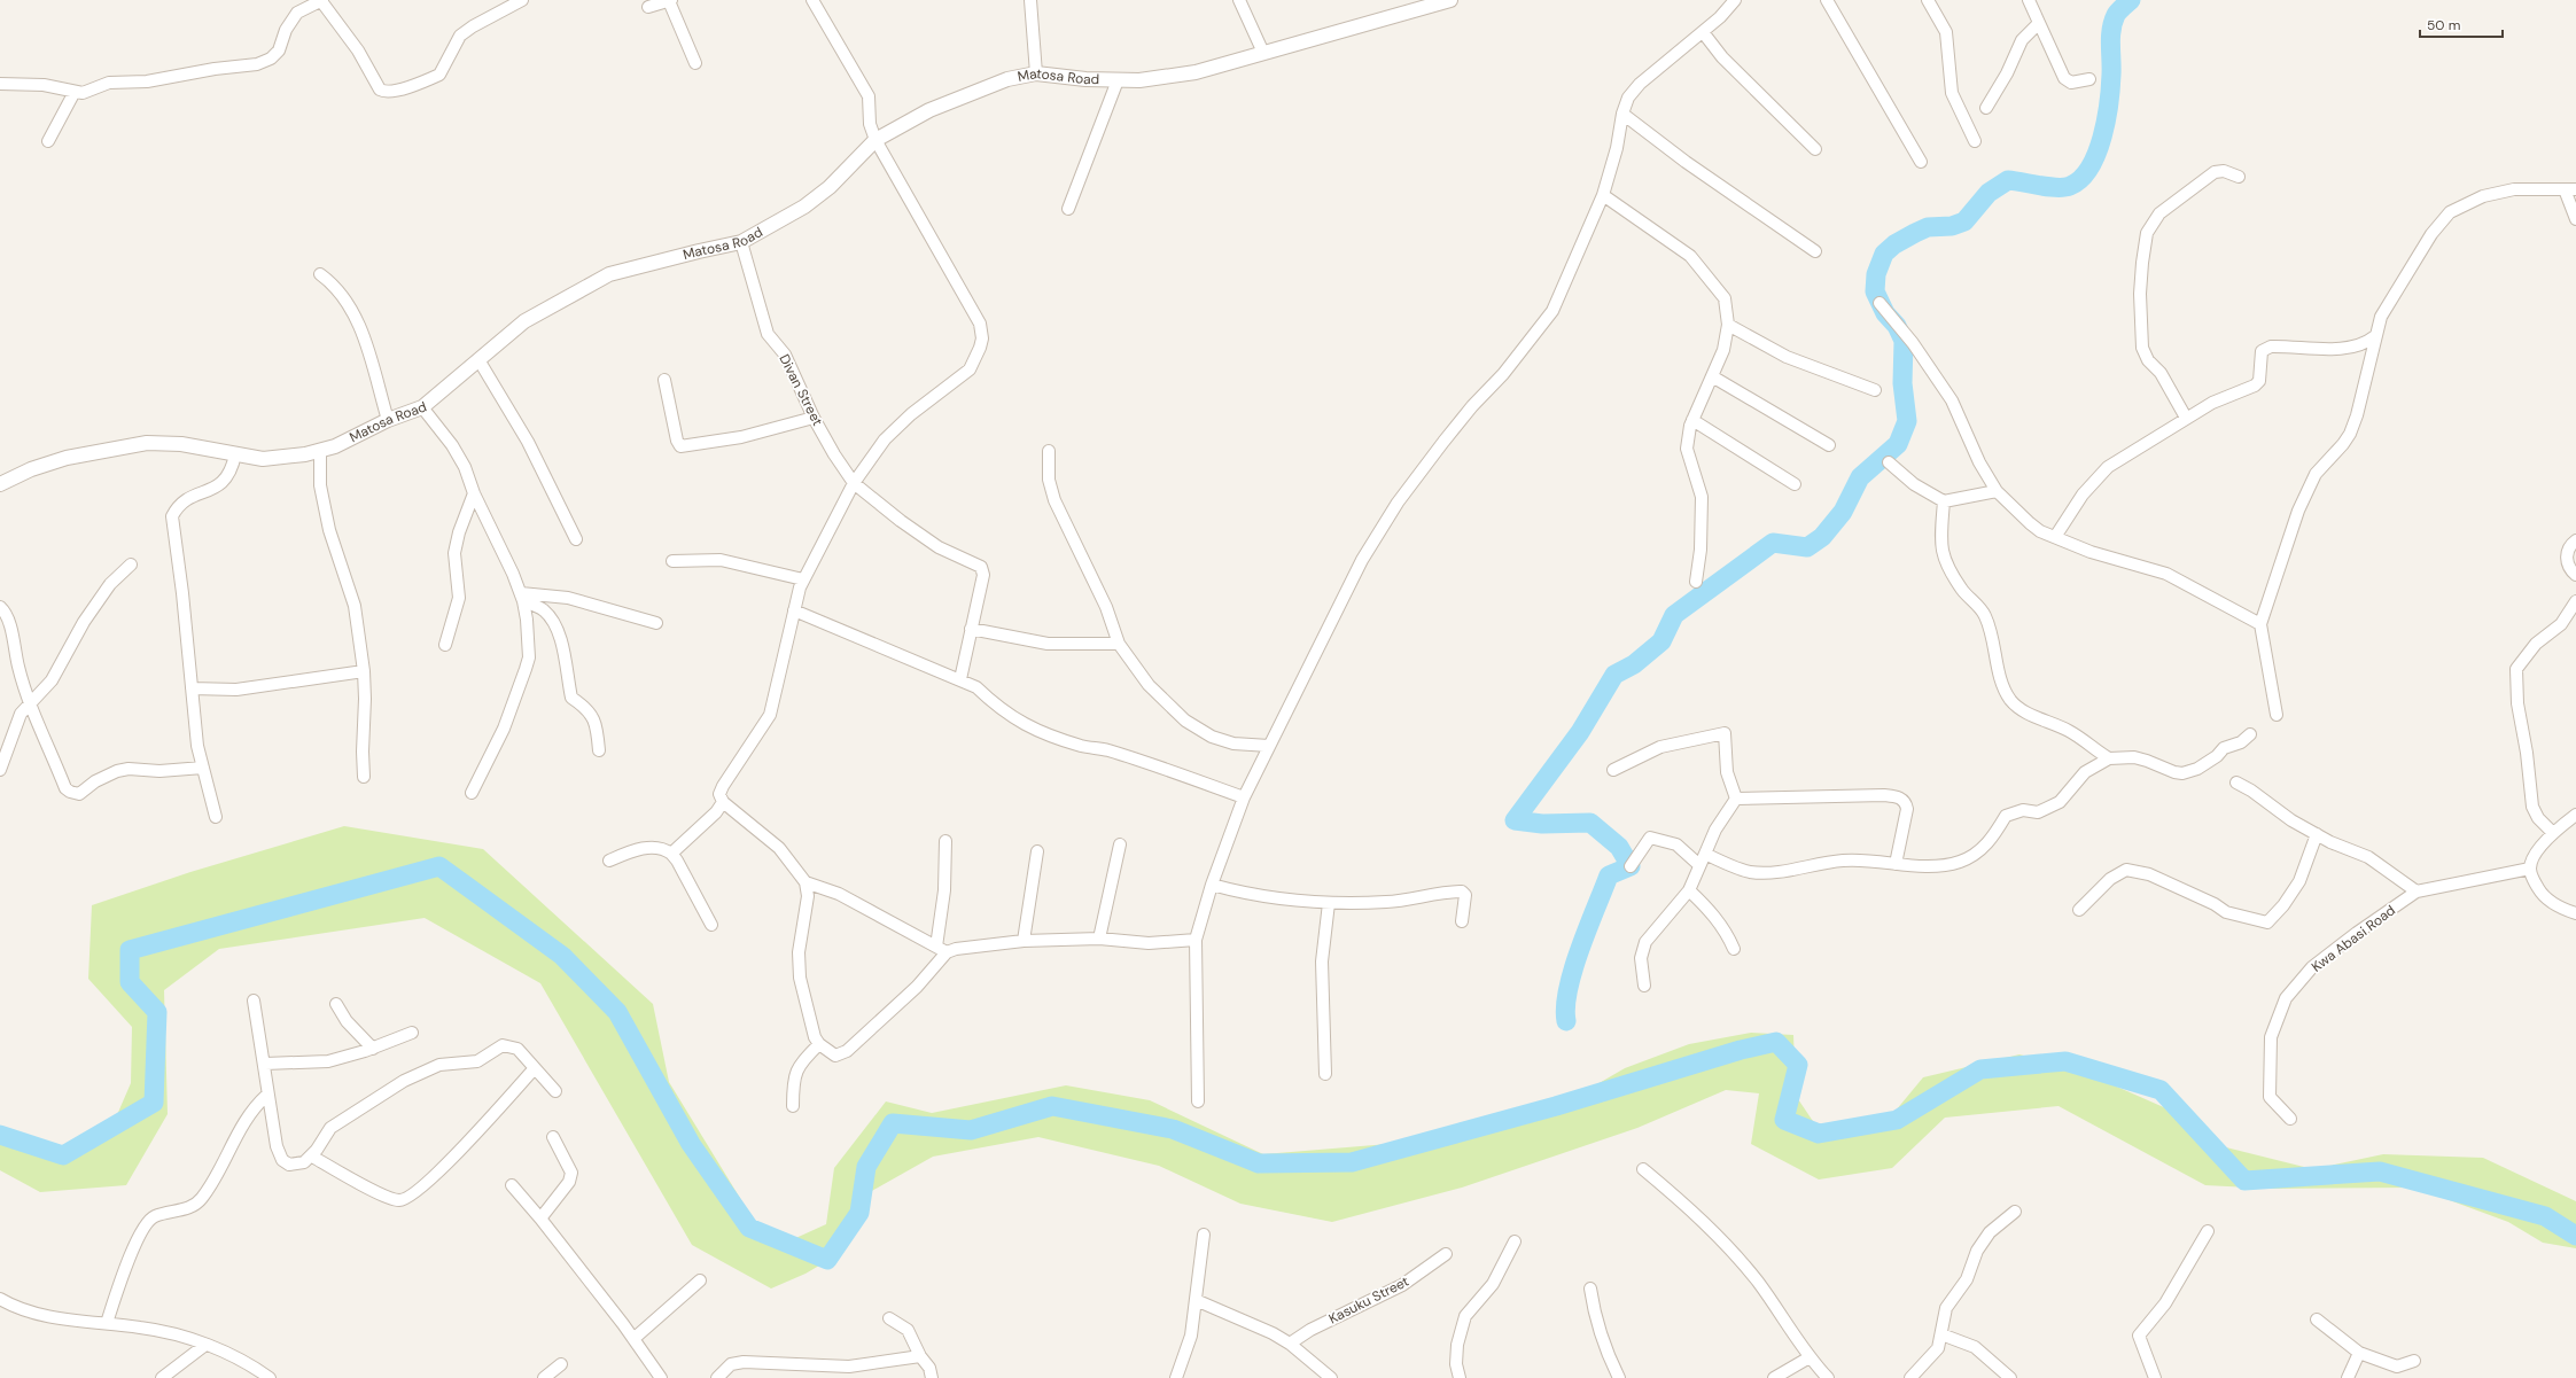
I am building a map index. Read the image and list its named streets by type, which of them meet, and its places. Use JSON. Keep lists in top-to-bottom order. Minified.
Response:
{"streets":{"street":["Matosa Road","Divan Street","Kwa Abasi Road","Kasuku Street"]},"crossings":[["Matosa Road","Divan Street"]],"scale_bar":"50 m"}
